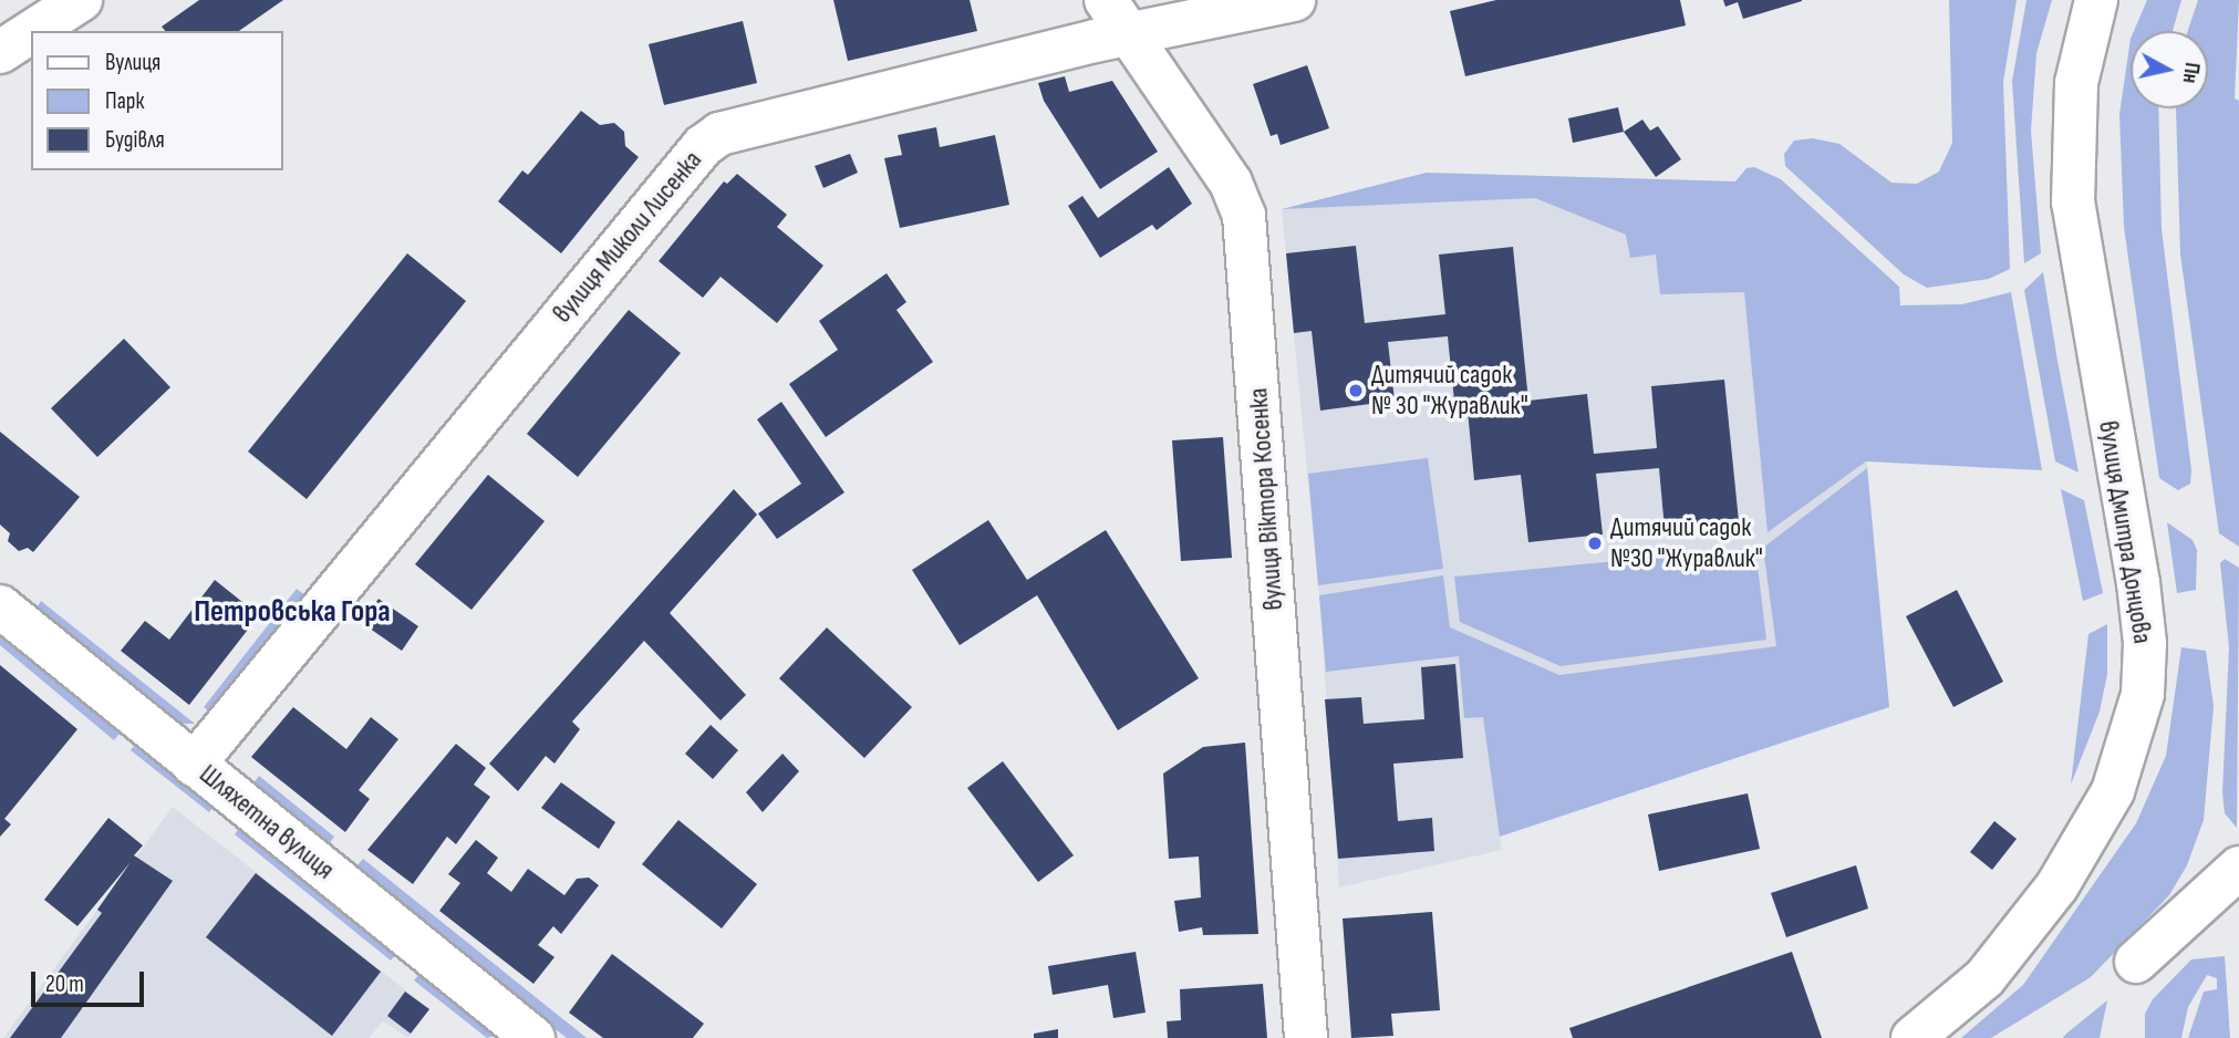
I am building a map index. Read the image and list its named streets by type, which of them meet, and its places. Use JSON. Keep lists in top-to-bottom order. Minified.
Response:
{"streets":{"street":["вулиця Миколи Лисенка","вулиця Віктора Косенка","вулиця Дмитра Донцова","Шляхетна вулиця"]},"crossings":[["вулиця Миколи Лисенка","вулиця Віктора Косенка"],["вулиця Миколи Лисенка","Шляхетна вулиця"]],"districts":["Петровська Гора"],"places":["Дитячий садок № 30 \"Журавлик\"","Дитячий садок №30 \"Журавлик\""],"legend":["Вулиця","Парк","Будівля"],"scale_bar":"20 m","north":"right"}
